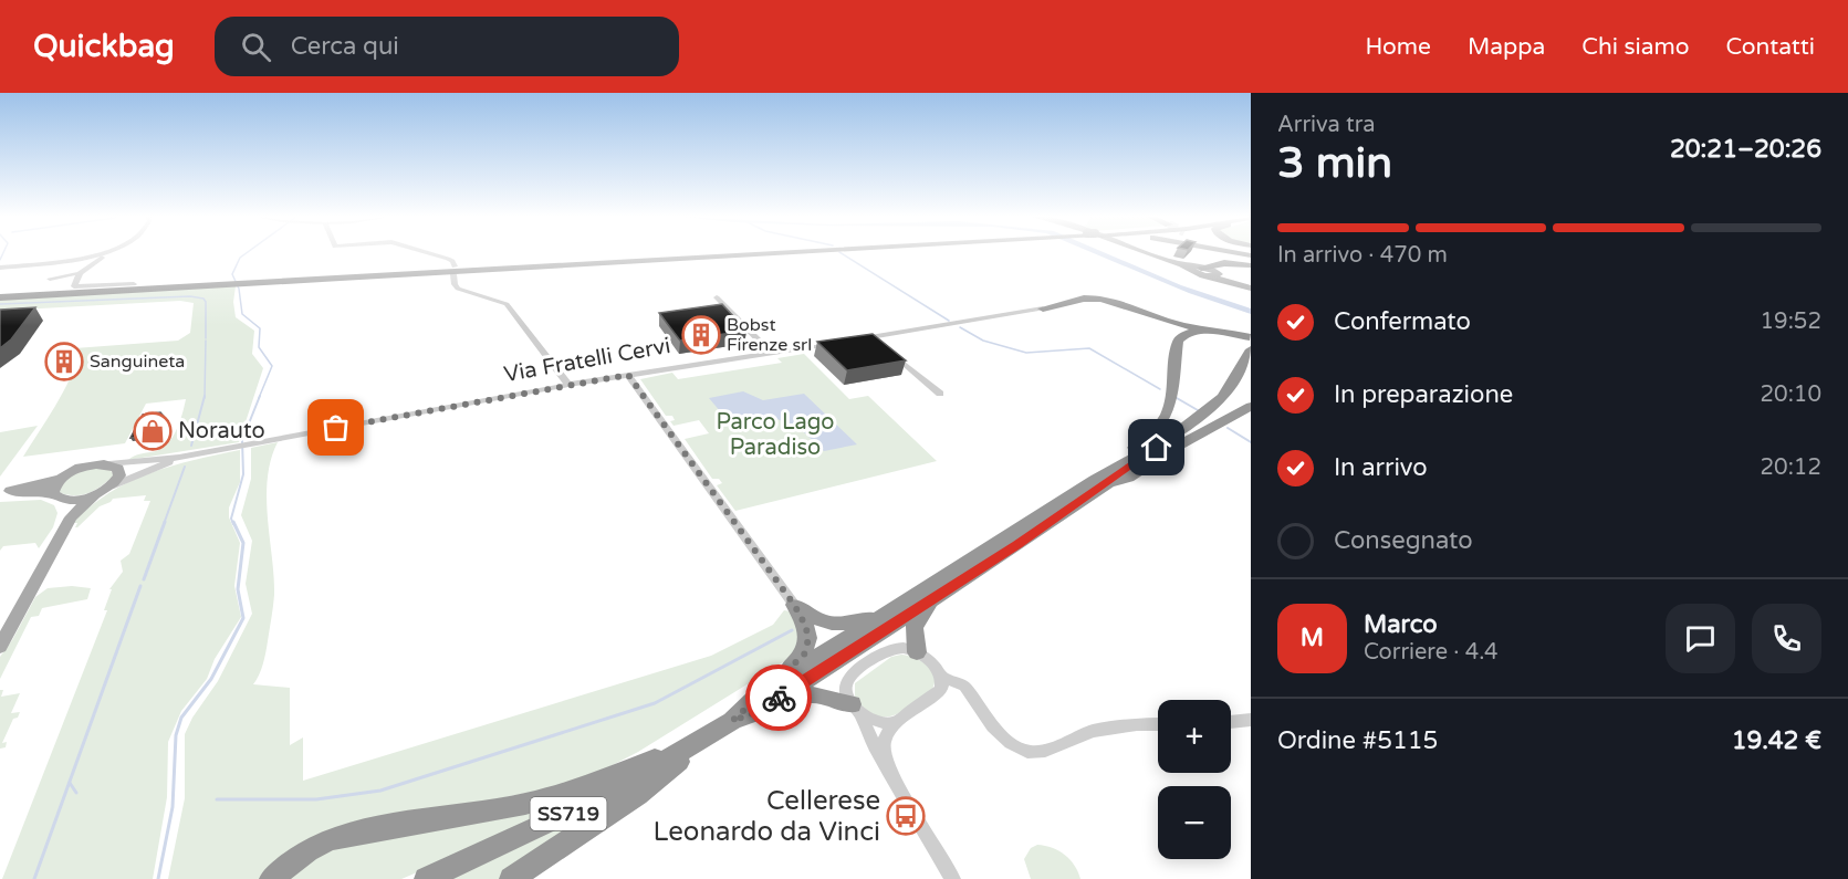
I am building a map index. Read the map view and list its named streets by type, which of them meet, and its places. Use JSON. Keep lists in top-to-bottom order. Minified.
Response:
{"streets":{"highway":["SS719"],"main road":["Via Fratelli Cervi"]},"parks":["Parco Lago Paradiso"],"places":{"building":["Bobst Firenze srl","Sanguineta"],"shop":["Norauto"],"bus stop":["Cellerese Leonardo da Vinci"]},"page":{"header":"Quickbag","search":"Cerca qui","nav":["Home","Mappa","Chi siamo","Contatti"],"heading":["3 min","Arriva tra","20:21–20:26"],"panel":["Marco","Corriere · 4.4","Ordine #5115","19.42 €"],"bar":"In arrivo · 470 m","list":[["Confermato","19:52"],["In preparazione","20:10"],["In arrivo","20:12"],"Consegnato"],"round":"M","map_buttons":["+","−"]}}
